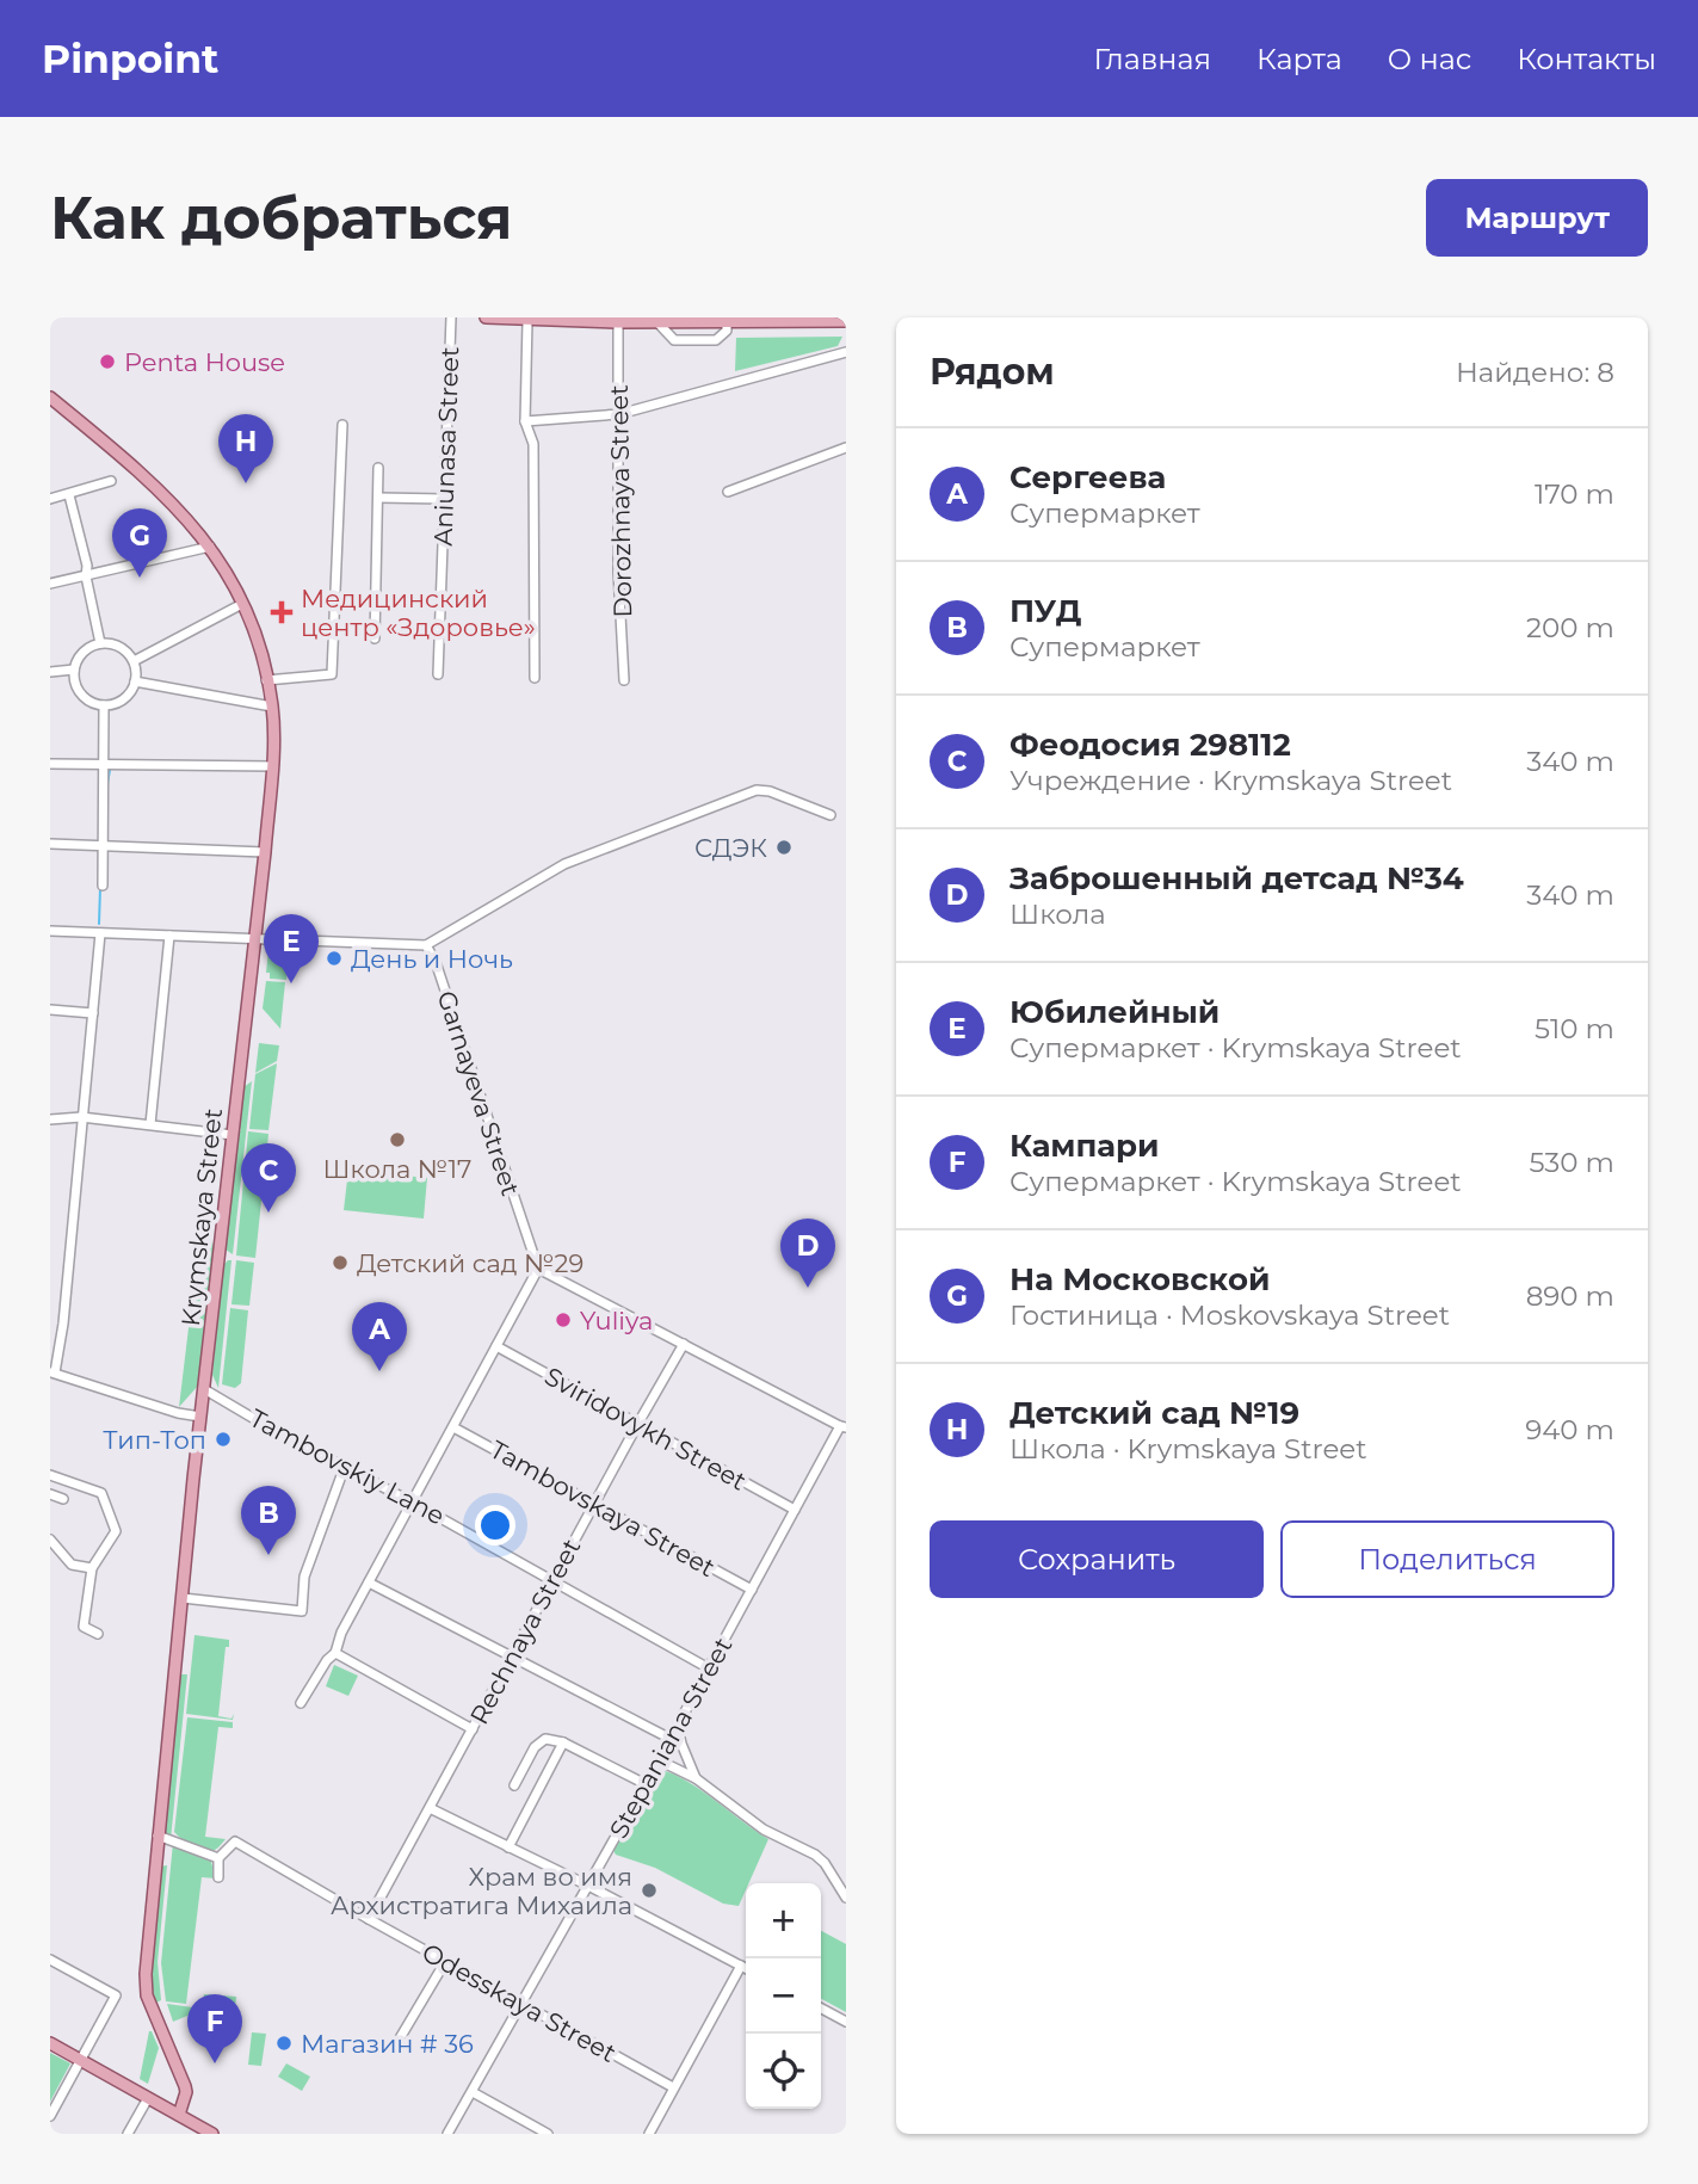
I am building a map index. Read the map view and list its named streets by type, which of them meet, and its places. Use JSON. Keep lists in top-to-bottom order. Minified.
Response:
{"streets":{"main road":["Krymskaya Street"],"street":["Aniunasa Street","Dorozhnaya Street","Garnayeva Street","Sviridovykh Street","Tambovskiy Lane","Tambovskaya Street","Rechnaya Street","Stepaniana Street","Odesskaya Street"]},"crossings":[["Krymskaya Street","Tambovskiy Lane"],["Sviridovykh Street","Rechnaya Street"],["Sviridovykh Street","Stepaniana Street"],["Tambovskiy Lane","Rechnaya Street"],["Tambovskiy Lane","Stepaniana Street"],["Tambovskaya Street","Rechnaya Street"],["Tambovskaya Street","Stepaniana Street"],["Rechnaya Street","Odesskaya Street"],["Stepaniana Street","Odesskaya Street"]],"places":{"other":["Penta House","СДЭК","День и Ночь","Школа №17","Детский сад №29","Yuliya","Тип-Топ","Храм во имя Архистратига Михаила","Магазин # 36"],"health":["Медицинский центр «Здоровье»"]},"page":{"header":"Pinpoint","nav":["Главная","Карта","О нас","Контакты"],"buttons":["Маршрут",["Сохранить","Поделиться"]],"title":"Как добраться","heading":["Рядом","Найдено: 8"],"pins":["H","G","E","C","D","A","B","F"],"list":[{"mark":"A","name":"Сергеева","note":"Супермаркет","value":"170 m"},{"mark":"B","name":"ПУД","note":"Супермаркет","value":"200 m"},{"mark":"C","name":"Феодосия 298112","note":"Учреждение · Krymskaya Street","value":"340 m"},{"mark":"D","name":"Заброшенный детсад №34","note":"Школа","value":"340 m"},{"mark":"E","name":"Юбилейный","note":"Супермаркет · Krymskaya Street","value":"510 m"},{"mark":"F","name":"Кампари","note":"Супермаркет · Krymskaya Street","value":"530 m"},{"mark":"G","name":"На Московской","note":"Гостиница · Moskovskaya Street","value":"890 m"},{"mark":"H","name":"Детский сад №19","note":"Школа · Krymskaya Street","value":"940 m"}],"map_buttons":["+","−"]}}
